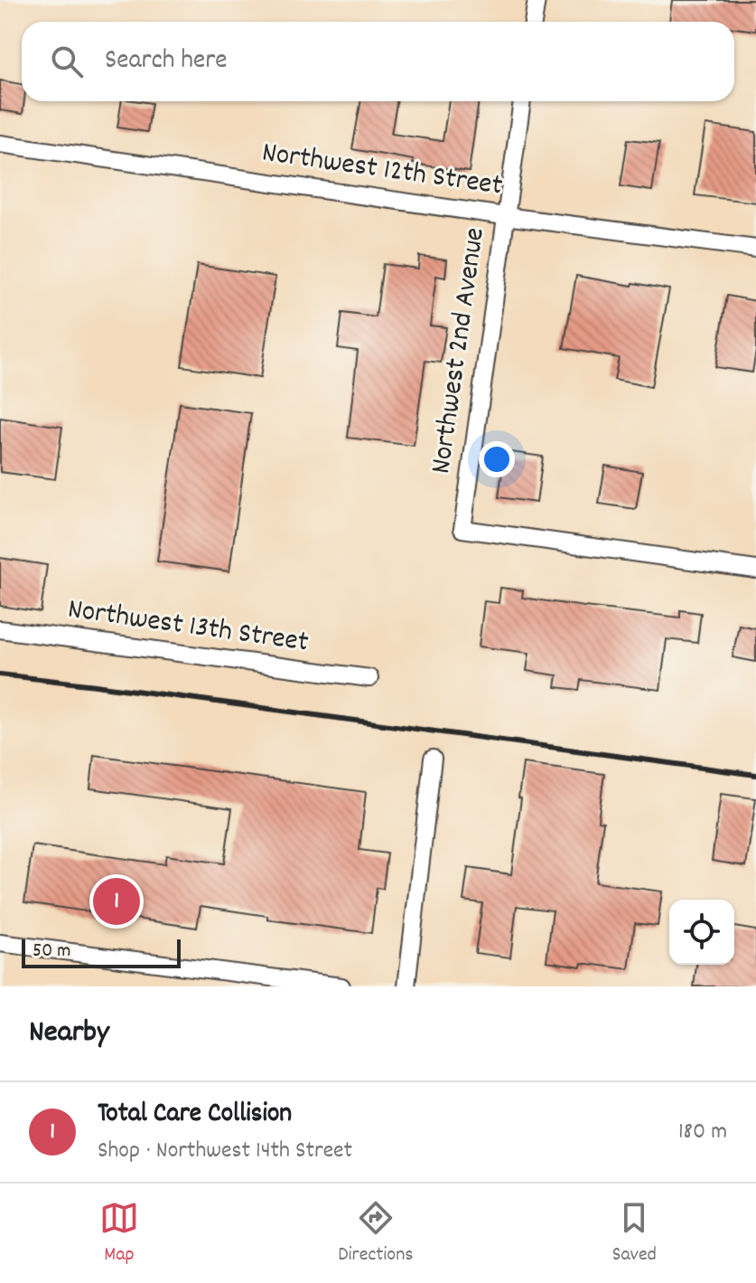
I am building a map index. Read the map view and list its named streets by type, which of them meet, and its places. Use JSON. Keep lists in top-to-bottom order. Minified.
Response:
{"streets":{"street":["Northwest 12th Street","Northwest 2nd Avenue","Northwest 13th Street"]},"crossings":[["Northwest 12th Street","Northwest 2nd Avenue"]],"scale_bar":"50 m","page":{"search":"Search here","pins":"1","scale":"50 m","heading":"Nearby","list":[{"mark":"1","name":"Total Care Collision","note":"Shop · Northwest 14th Street","value":"180 m"}],"nav":["Map","Directions","Saved"]}}
